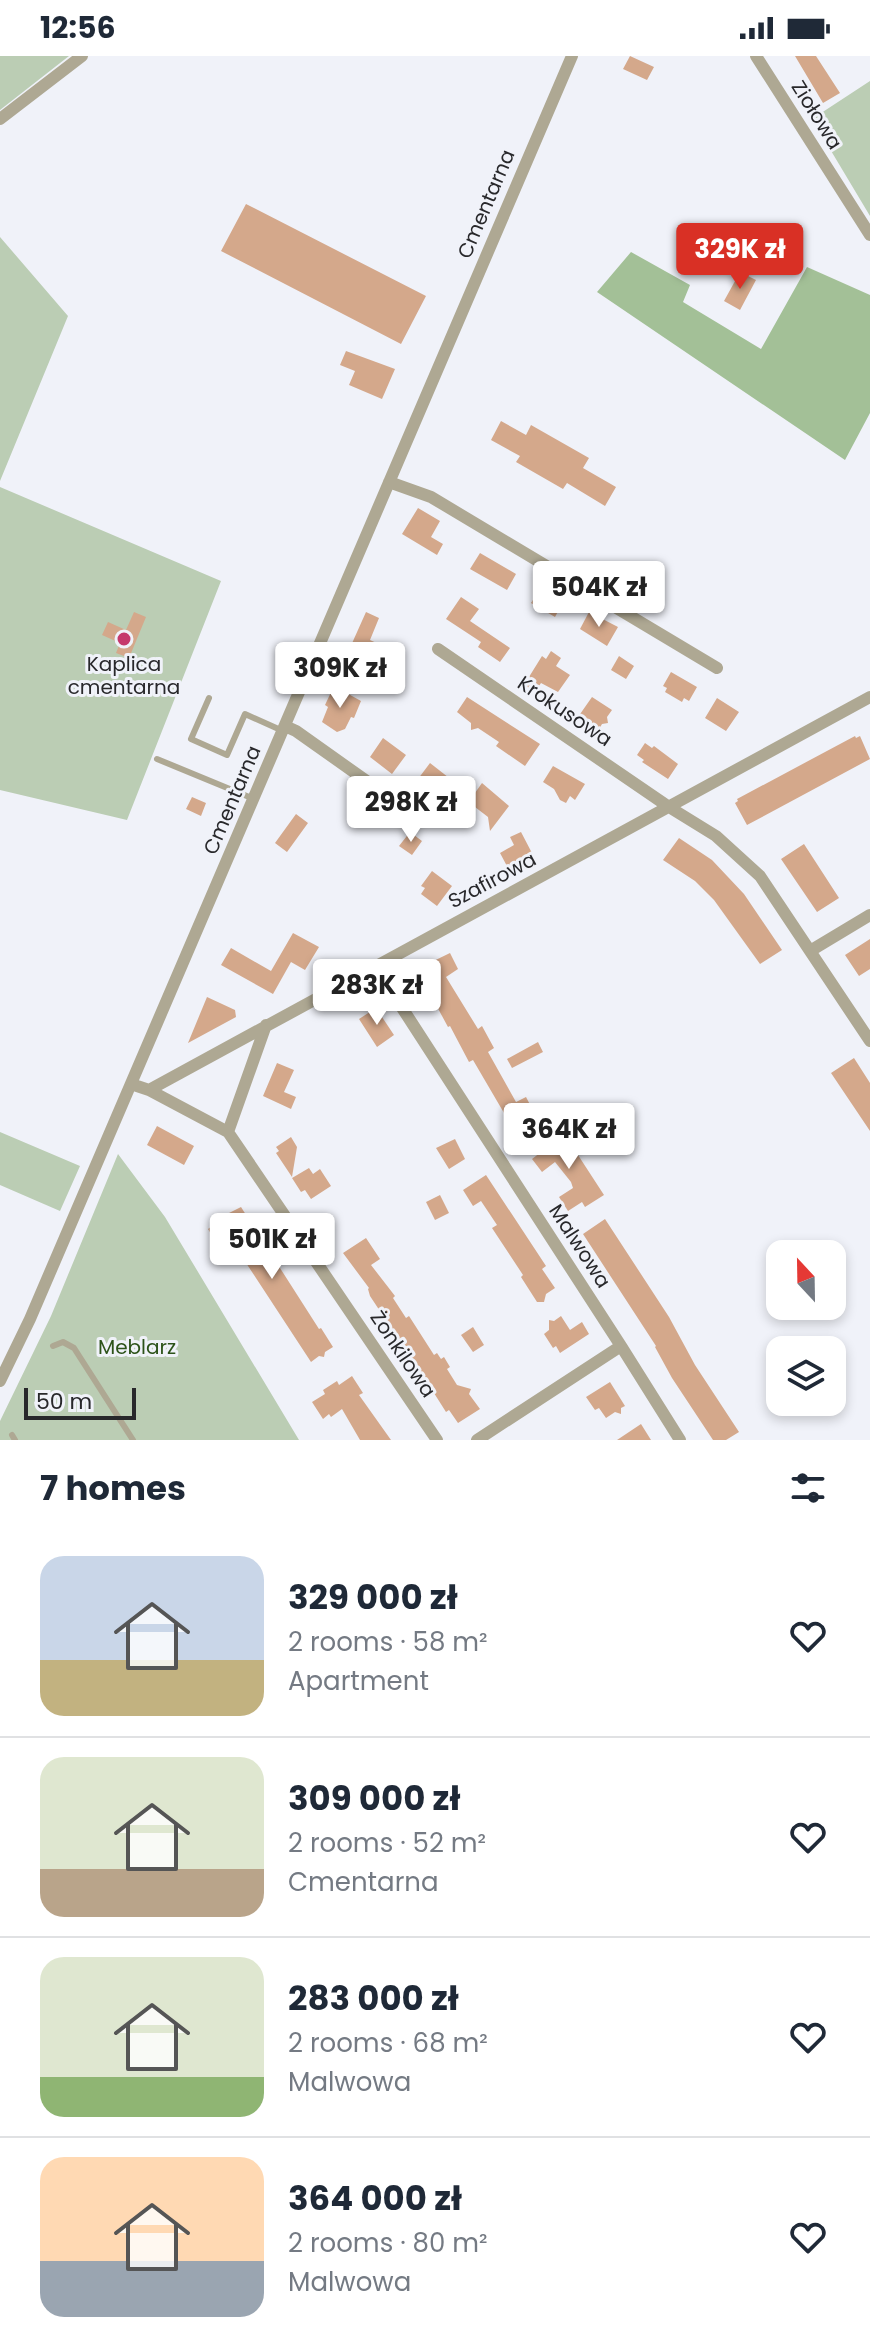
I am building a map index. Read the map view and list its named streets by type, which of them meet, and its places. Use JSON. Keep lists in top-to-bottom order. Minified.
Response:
{"streets":{"street":["Ziołowa","Cmentarna","Krokusowa","Szafirowa","Malwowa","Żonkilowa"]},"crossings":[["Krokusowa","Szafirowa"],["Szafirowa","Malwowa"],["Szafirowa","Żonkilowa"]],"parks":["Meblarz"],"places":["Kaplica cmentarna"],"scale_bar":"50 m","north":"top","page":{"status":"12:56","price":["329K zł","504K zł","309K zł","298K zł","283K zł","364K zł","501K zł"],"scale":"50 m","heading":"7 homes","list":[{"name":"329 000 zł","note":"2 rooms · 58 m² · Apartment"},{"name":"309 000 zł","note":"2 rooms · 52 m² · Cmentarna"},{"name":"283 000 zł","note":"2 rooms · 68 m² · Malwowa"},{"name":"364 000 zł","note":"2 rooms · 80 m² · Malwowa"}]}}
